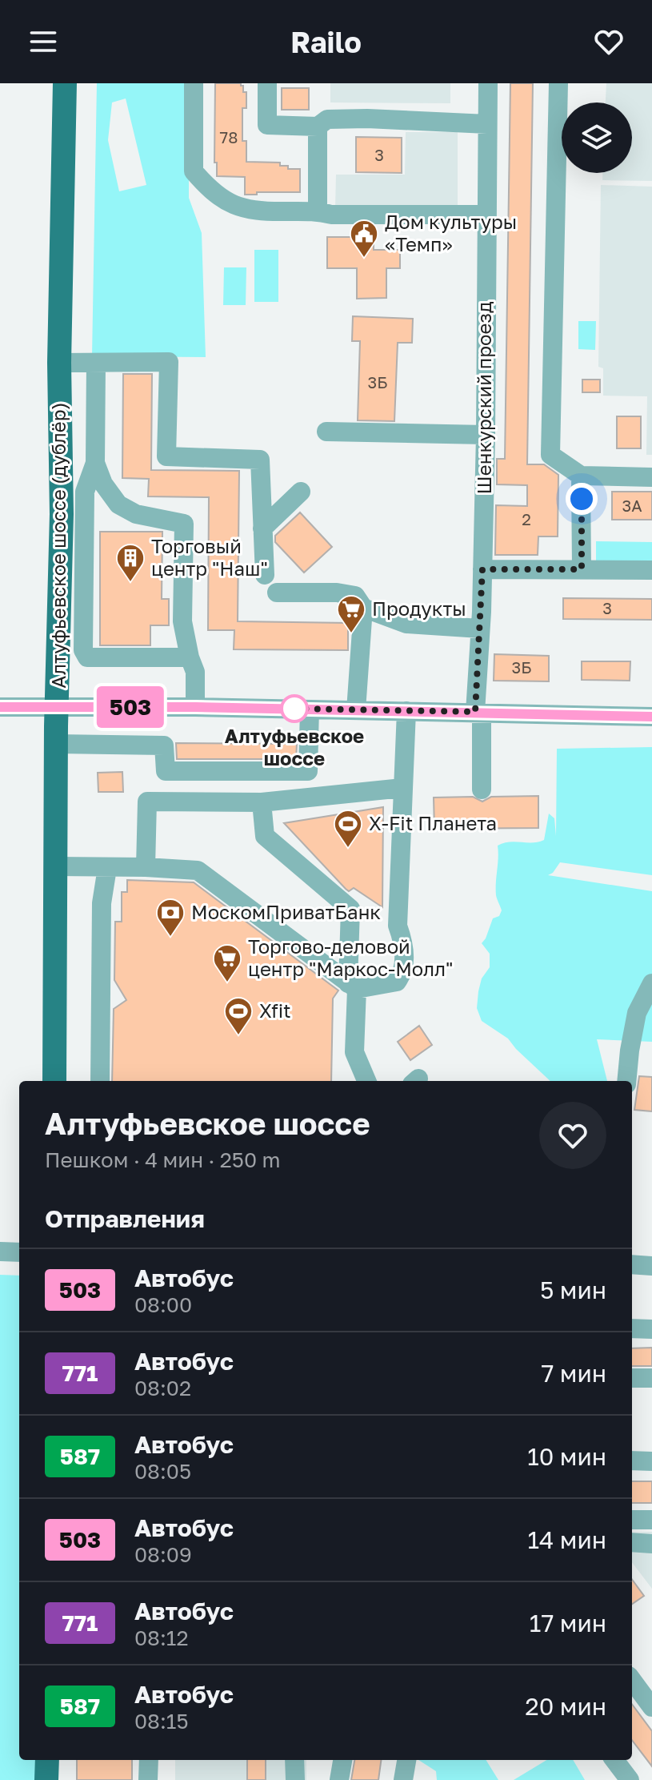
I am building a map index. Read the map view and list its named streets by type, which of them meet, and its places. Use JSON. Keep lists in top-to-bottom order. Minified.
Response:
{"streets":{"main road":["Алтуфьевское шоссе (дублёр)"],"street":["Шенкурский проезд"]},"places":{"public building":["Дом культуры «Темп»"],"building":["Торговый центр \"Наш\""],"supermarket":["Продукты","Торгово-деловой центр \"Маркос-Молл\""],"other":["Алтуфьевское шоссе"],"sports":["X-Fit Планета","Xfit"],"bank":["МоскомПриватБанк"]},"lines":["bus line 503"],"house_numbers":["78","3","3Б","3А","2","3","3Б"],"page":{"header":"Railo","on_map":"503","heading":[["Алтуфьевское шоссе","Пешком · 4 мин · 250 m"],"Отправления"],"list":[{"mark":"503","name":"Автобус","note":"08:00","value":"5 мин"},{"mark":"771","name":"Автобус","note":"08:02","value":"7 мин"},{"mark":"587","name":"Автобус","note":"08:05","value":"10 мин"},{"mark":"503","name":"Автобус","note":"08:09","value":"14 мин"},{"mark":"771","name":"Автобус","note":"08:12","value":"17 мин"},{"mark":"587","name":"Автобус","note":"08:15","value":"20 мин"}]}}
